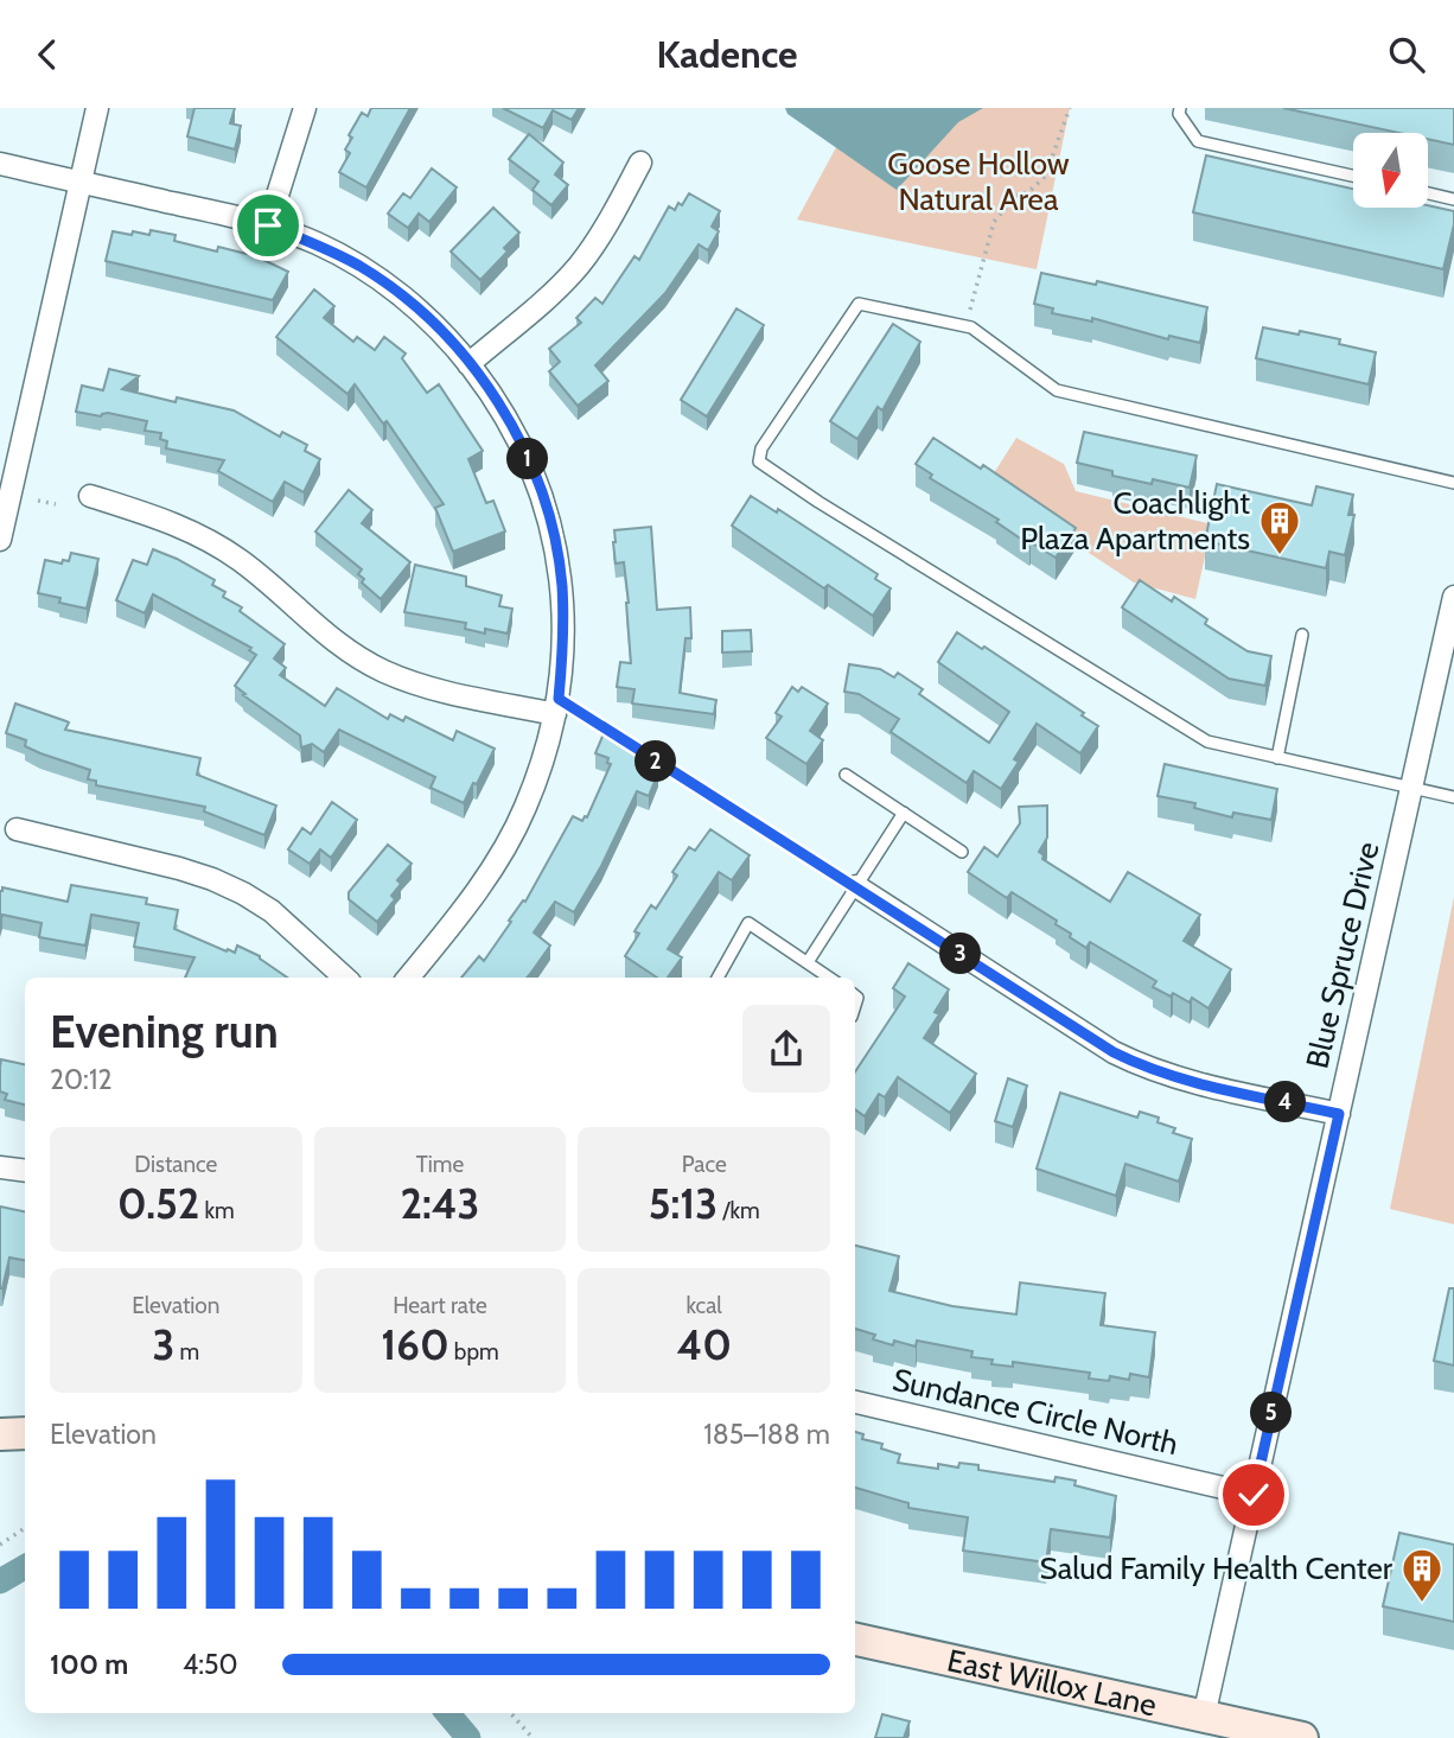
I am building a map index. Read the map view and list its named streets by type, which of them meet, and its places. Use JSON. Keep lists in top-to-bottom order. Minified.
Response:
{"streets":{"main road":["East Willox Lane"],"street":["Blue Spruce Drive","Sundance Circle North"]},"crossings":[["Blue Spruce Drive","Sundance Circle North"],["Blue Spruce Drive","East Willox Lane"]],"parks":["Goose Hollow Natural Area"],"places":{"building":["Coachlight Plaza Apartments","Salud Family Health Center"]},"north":"bottom","page":{"header":"Kadence","pins":["1","2","3","4","5"],"heading":["Evening run","20:12"],"stats":[["Distance","0.52 km"],["Time","2:43"],["Pace","5:13 /km"],["Elevation","3 m"],["Heart rate","160 bpm"],["kcal","40"]],"chart":["Elevation","185–188 m"],"list":[{"name":"100 m","note":"4:50"}]}}
